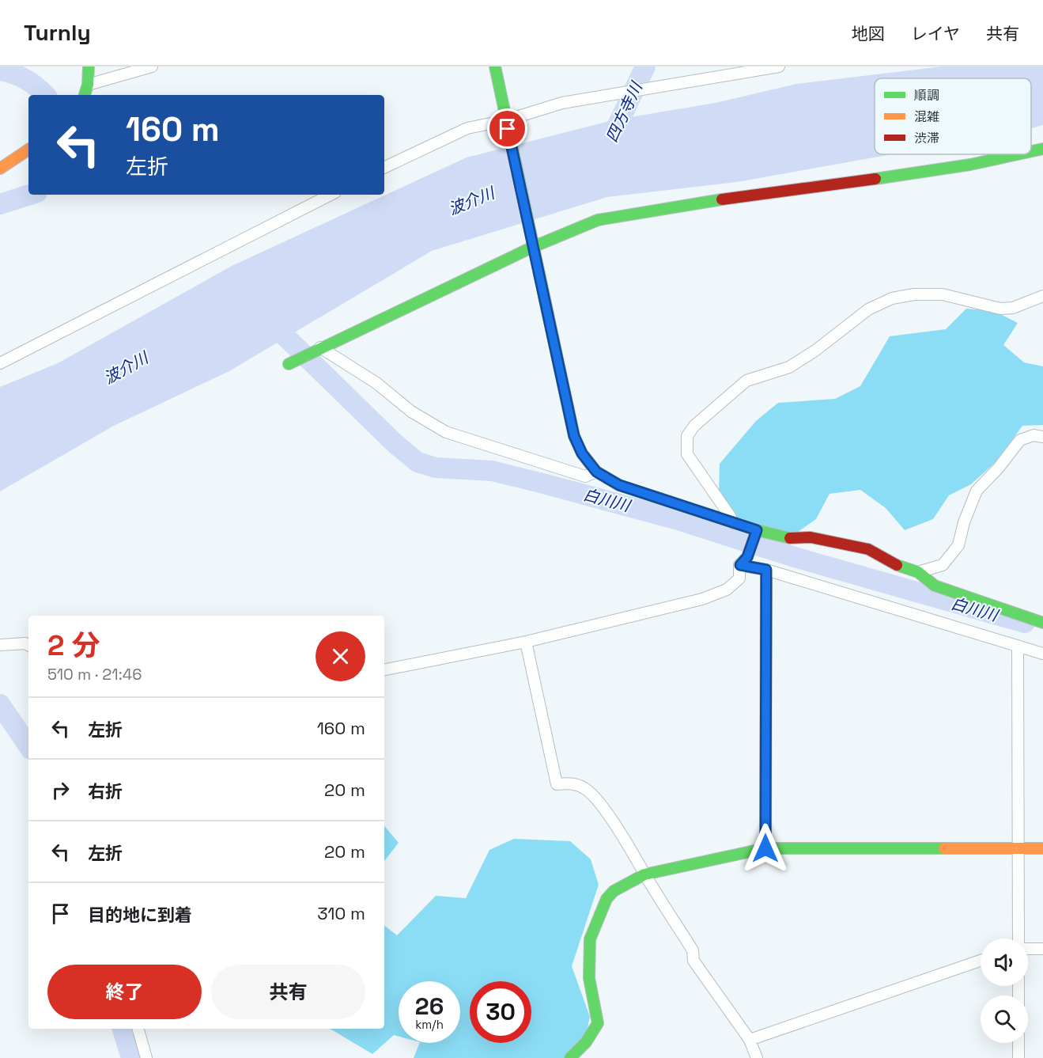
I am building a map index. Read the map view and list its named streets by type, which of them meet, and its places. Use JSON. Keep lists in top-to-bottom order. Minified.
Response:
{"water":["四方寺川","波介川","白川川"],"legend":["順調","混雑","渋滞"],"page":{"header":"Turnly","nav":["地図","レイヤ","共有"],"turn":["160 m","左折"],"heading":["2 分","510 m · 21:46"],"list":[{"name":"左折","value":"160 m"},{"name":"右折","value":"20 m"},{"name":"左折","value":"20 m"},{"name":"目的地に到着","value":"310 m"}],"buttons":["終了","共有"],"speed":"26 km/h","limit":"30"}}
